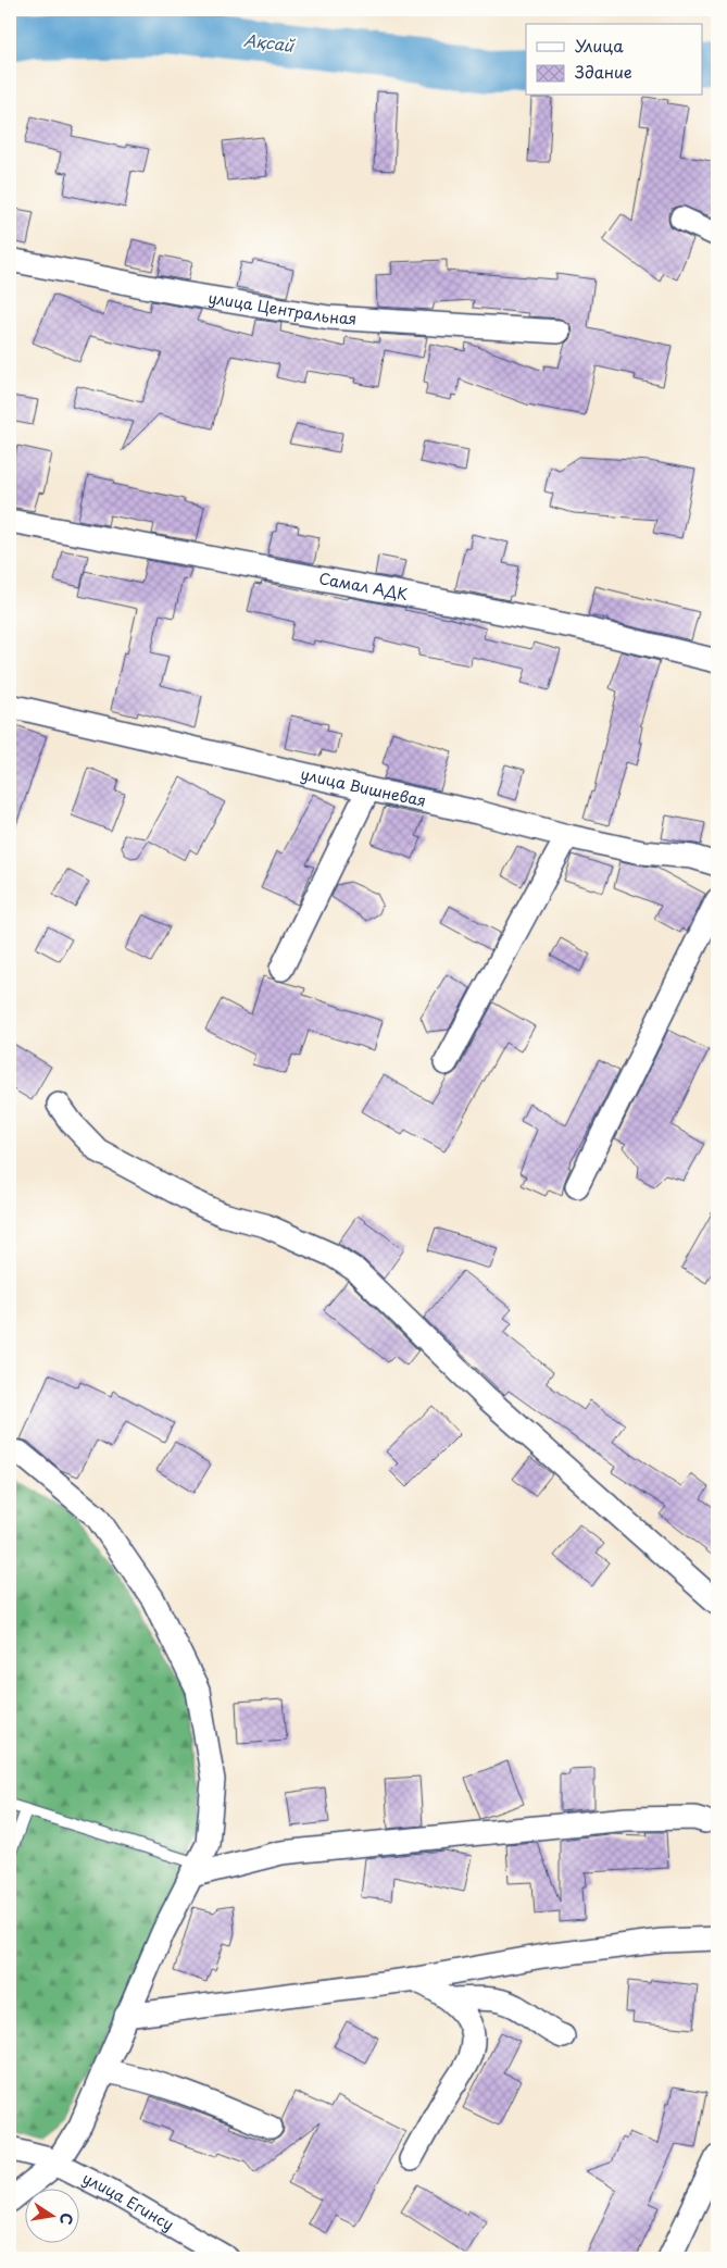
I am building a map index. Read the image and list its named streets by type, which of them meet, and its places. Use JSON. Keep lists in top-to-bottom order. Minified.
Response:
{"streets":{"street":["улица Центральная","Самал АДК","улица Вишневая","улица Егинсу"]},"water":["Ақсай"],"legend":["Улица","Здание"],"north":"right"}
